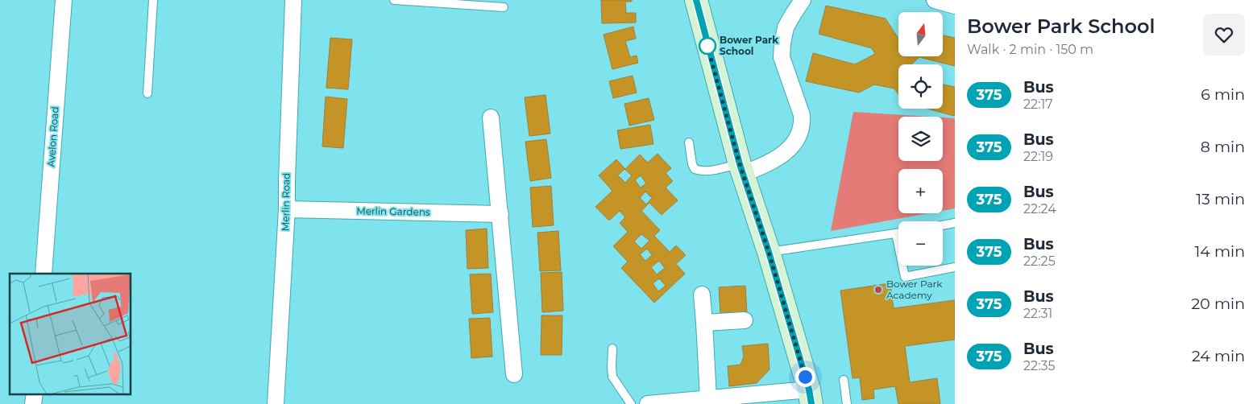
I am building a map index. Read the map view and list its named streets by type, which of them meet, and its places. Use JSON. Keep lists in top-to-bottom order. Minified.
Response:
{"streets":{"street":["Avelon Road","Merlin Road","Merlin Gardens"]},"crossings":[["Merlin Road","Merlin Gardens"]],"places":["Bower Park School","Bower Park Academy"],"lines":["bus line 375"],"north":"top","page":{"heading":["Bower Park School","Walk · 2 min · 150 m"],"map_buttons":["+","−"],"list":[{"mark":"375","name":"Bus","note":"22:17","value":"6 min"},{"mark":"375","name":"Bus","note":"22:19","value":"8 min"},{"mark":"375","name":"Bus","note":"22:24","value":"13 min"},{"mark":"375","name":"Bus","note":"22:25","value":"14 min"},{"mark":"375","name":"Bus","note":"22:31","value":"20 min"},{"mark":"375","name":"Bus","note":"22:35","value":"24 min"}]}}
